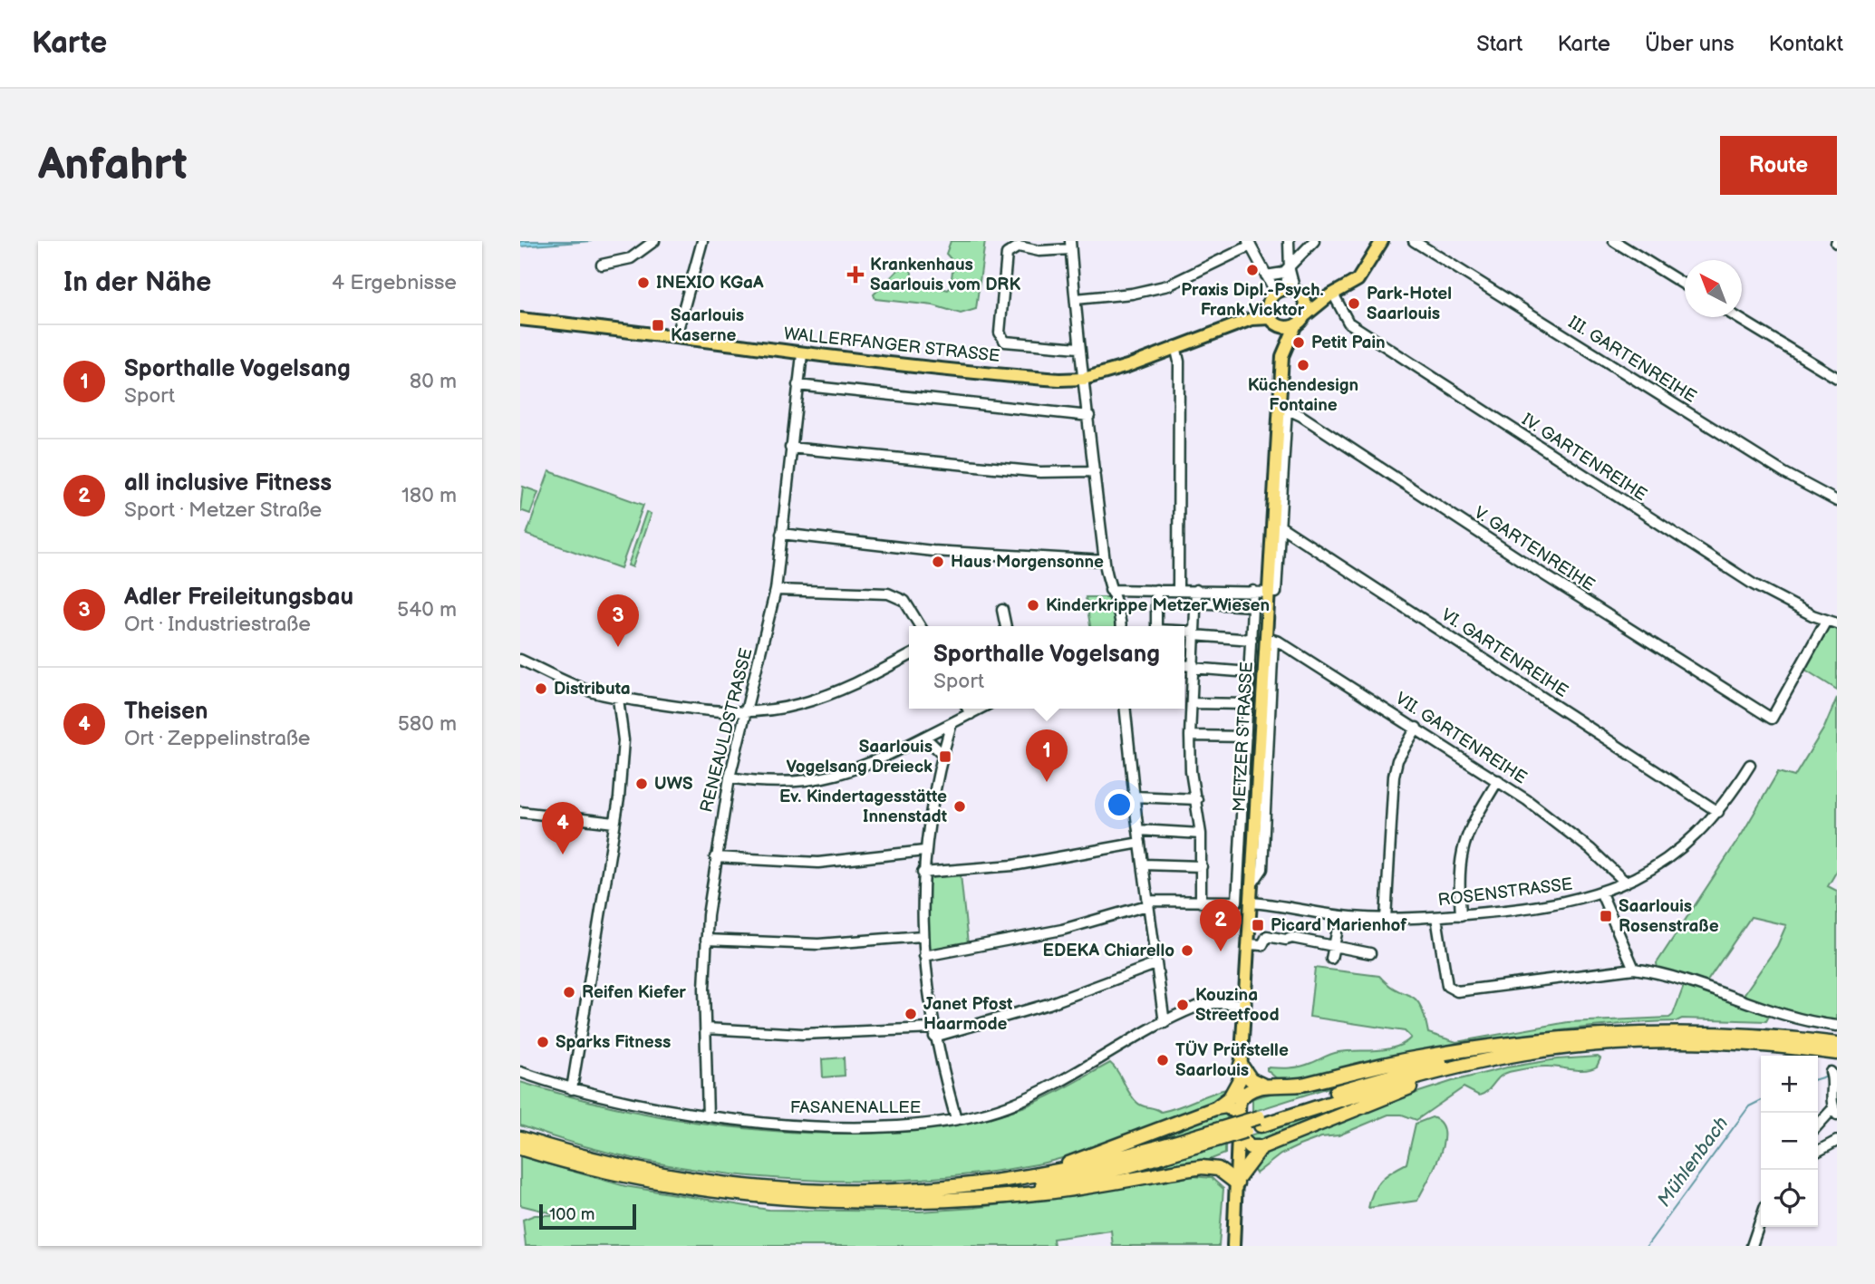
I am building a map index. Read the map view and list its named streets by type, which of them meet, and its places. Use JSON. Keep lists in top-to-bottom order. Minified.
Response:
{"streets":{"main road":["WALLERFANGER STRASSE","METZER STRASSE"],"street":["III. GARTENREIHE","IV. GARTENREIHE","V. GARTENREIHE","VI. GARTENREIHE","RENEAULDSTRASSE","VII. GARTENREIHE","ROSENSTRASSE","FASANENALLEE"]},"crossings":[["WALLERFANGER STRASSE","IV. GARTENREIHE"],["WALLERFANGER STRASSE","RENEAULDSTRASSE"],["IV. GARTENREIHE","V. GARTENREIHE"],["V. GARTENREIHE","METZER STRASSE"],["VI. GARTENREIHE","METZER STRASSE"],["VI. GARTENREIHE","ROSENSTRASSE"],["RENEAULDSTRASSE","FASANENALLEE"],["METZER STRASSE","VII. GARTENREIHE"],["METZER STRASSE","ROSENSTRASSE"],["METZER STRASSE","FASANENALLEE"],["VII. GARTENREIHE","ROSENSTRASSE"]],"water":["Mühlenbach"],"places":{"other":["Praxis Dipl.-Psych. Frank Vicktor","INEXIO KGaA","Park-Hotel Saarlouis","Petit Pain","Küchendesign Fontaine","Haus Morgensonne","Kinderkrippe Metzer Wiesen","Distributa","UWS","Ev. Kindertagesstätte Innenstadt","EDEKA Chiarello","Reifen Kiefer","Kouzina Streetfood","Janet Pfost Haarmode","Sparks Fitness","TÜV Prüfstelle Saarlouis"],"health":["Krankenhaus Saarlouis vom DRK"],"transit":["Saarlouis Kaserne","Saarlouis Vogelsang Dreieck","Saarlouis Rosenstraße","Picard Marienhof"]},"scale_bar":"100 m","north":"top left","page":{"header":"Karte","nav":["Start","Karte","Über uns","Kontakt"],"buttons":"Route","title":"Anfahrt","heading":["In der Nähe","4 Ergebnisse"],"list":[{"mark":"1","name":"Sporthalle Vogelsang","note":"Sport","value":"80 m"},{"mark":"2","name":"all inclusive Fitness","note":"Sport · Metzer Straße","value":"180 m"},{"mark":"3","name":"Adler Freileitungsbau","note":"Ort · Industriestraße","value":"540 m"},{"mark":"4","name":"Theisen","note":"Ort · Zeppelinstraße","value":"580 m"}],"pins":["3","1","4","2"],"popup":["Sporthalle Vogelsang","Sport"],"map_buttons":["+","−"],"scale":"100 m"}}
